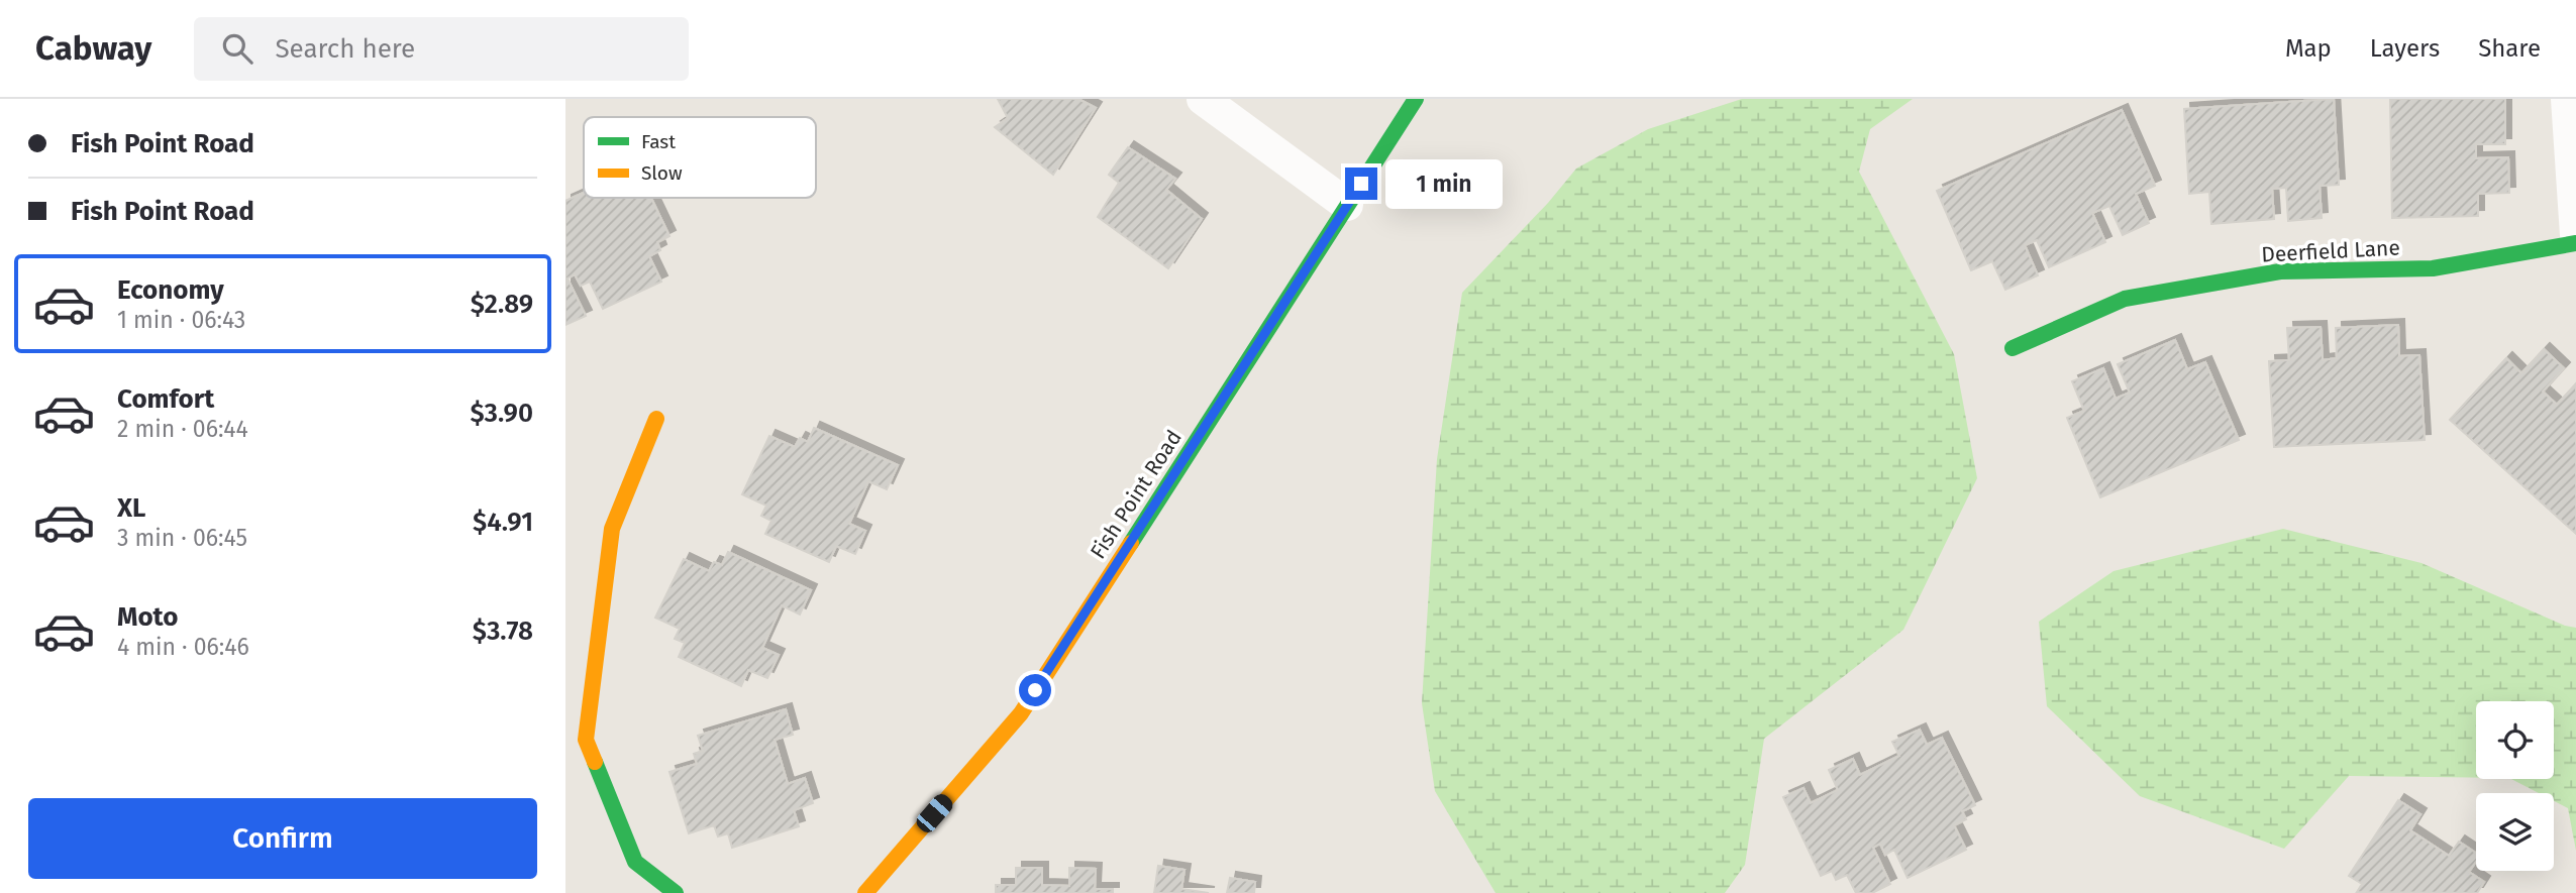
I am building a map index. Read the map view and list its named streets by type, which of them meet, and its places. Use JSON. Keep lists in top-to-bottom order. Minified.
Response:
{"streets":{"street":["Deerfield Lane","Fish Point Road"]},"legend":["Fast","Slow"],"page":{"header":"Cabway","search":"Search here","nav":["Map","Layers","Share"],"banner":["Fish Point Road","Fish Point Road"],"bubble":"1 min","list":[{"name":"Economy","note":"1 min · 06:43","value":"$2.89"},{"name":"Comfort","note":"2 min · 06:44","value":"$3.90"},{"name":"XL","note":"3 min · 06:45","value":"$4.91"},{"name":"Moto","note":"4 min · 06:46","value":"$3.78"}],"buttons":"Confirm"}}
